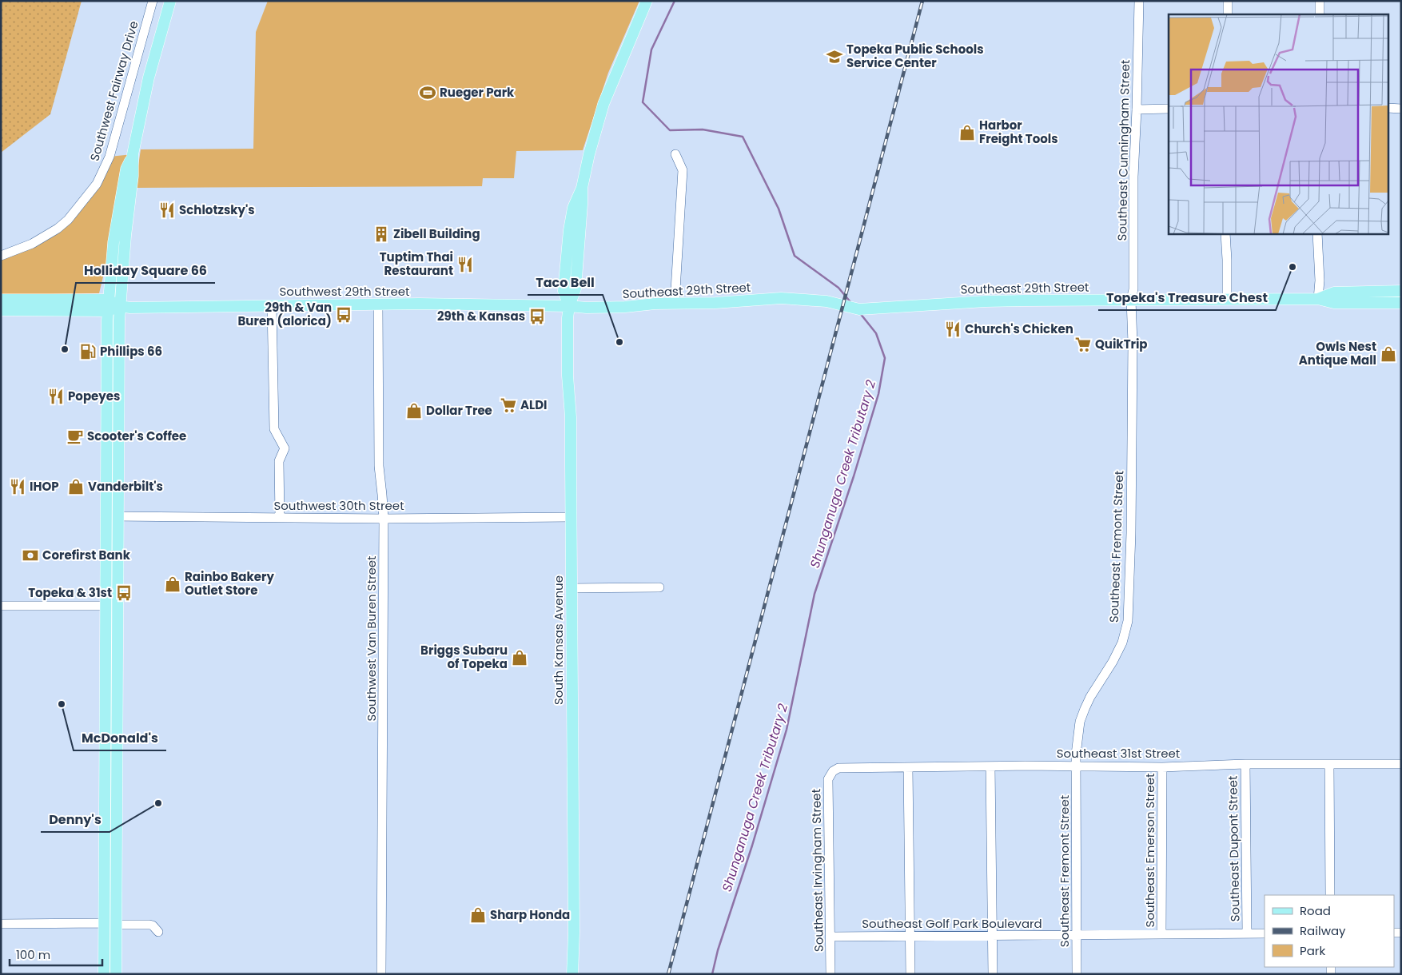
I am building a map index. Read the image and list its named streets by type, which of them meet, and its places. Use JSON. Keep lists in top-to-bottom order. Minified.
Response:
{"streets":{"main road":["Southeast 29th Street","Southwest 29th Street","South Kansas Avenue"],"street":["Southwest Fairway Drive","Southeast Cunningham Street","Southwest 30th Street","Southeast Fremont Street","Southwest Van Buren Street","Southeast 31st Street","Southeast Dupont Street","Southeast Emerson Street","Southeast Irvingham Street","Southeast Golf Park Boulevard"]},"crossings":[["Southeast Cunningham Street","Southeast 29th Street"],["Southeast Cunningham Street","Southeast Fremont Street"],["Southeast 29th Street","Southwest 29th Street"],["Southeast 29th Street","Southeast Fremont Street"],["Southeast 29th Street","South Kansas Avenue"],["Southwest 29th Street","Southwest Van Buren Street"],["Southwest 29th Street","South Kansas Avenue"],["Southwest 30th Street","Southwest Van Buren Street"],["Southwest 30th Street","South Kansas Avenue"],["Southeast Fremont Street","Southeast 31st Street"],["Southeast Fremont Street","Southeast Golf Park Boulevard"],["Southeast 31st Street","Southeast Dupont Street"],["Southeast 31st Street","Southeast Emerson Street"],["Southeast 31st Street","Southeast Irvingham Street"],["Southeast Dupont Street","Southeast Golf Park Boulevard"],["Southeast Emerson Street","Southeast Golf Park Boulevard"],["Southeast Irvingham Street","Southeast Golf Park Boulevard"]],"water":["Shunganuga Creek Tributary 2"],"places":{"school or university":["Topeka Public Schools Service Center"],"sports":["Rueger Park"],"shop":["Harbor Freight Tools","Owls Nest Antique Mall","Dollar Tree","Vanderbilt's","Rainbo Bakery Outlet Store","Briggs Subaru of Topeka","Sharp Honda"],"restaurant":["Schlotzsky's","Tuptim Thai Restaurant","Church's Chicken","Popeyes","IHOP"],"building":["Zibell Building"],"other":["Topeka's Treasure Chest","Taco Bell","Holliday Square 66","McDonald's","Denny's"],"bus stop":["29th & Van Buren (alorica)","29th & Kansas","Topeka & 31st"],"supermarket":["QuikTrip","ALDI"],"fuel station":["Phillips 66"],"cafe":["Scooter's Coffee"],"bank":["Corefirst Bank"]},"legend":["Road","Railway","Park"],"scale_bar":"100 m"}
